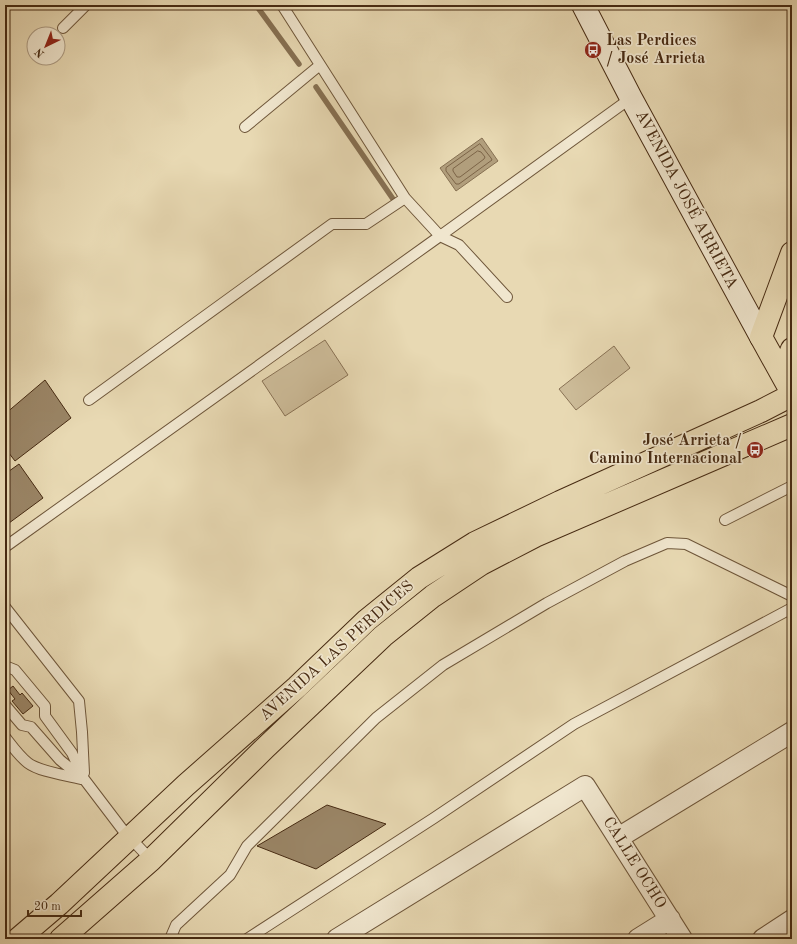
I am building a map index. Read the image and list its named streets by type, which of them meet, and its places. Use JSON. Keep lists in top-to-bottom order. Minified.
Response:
{"streets":{"main road":["AVENIDA JOSÉ ARRIETA","AVENIDA LAS PERDICES"],"street":["CALLE OCHO"]},"crossings":[["AVENIDA JOSÉ ARRIETA","AVENIDA LAS PERDICES"]],"places":{"bus stop":["Las Perdices / José Arrieta","José Arrieta / Camino Internacional"]},"scale_bar":"20 m","north":"bottom left"}
